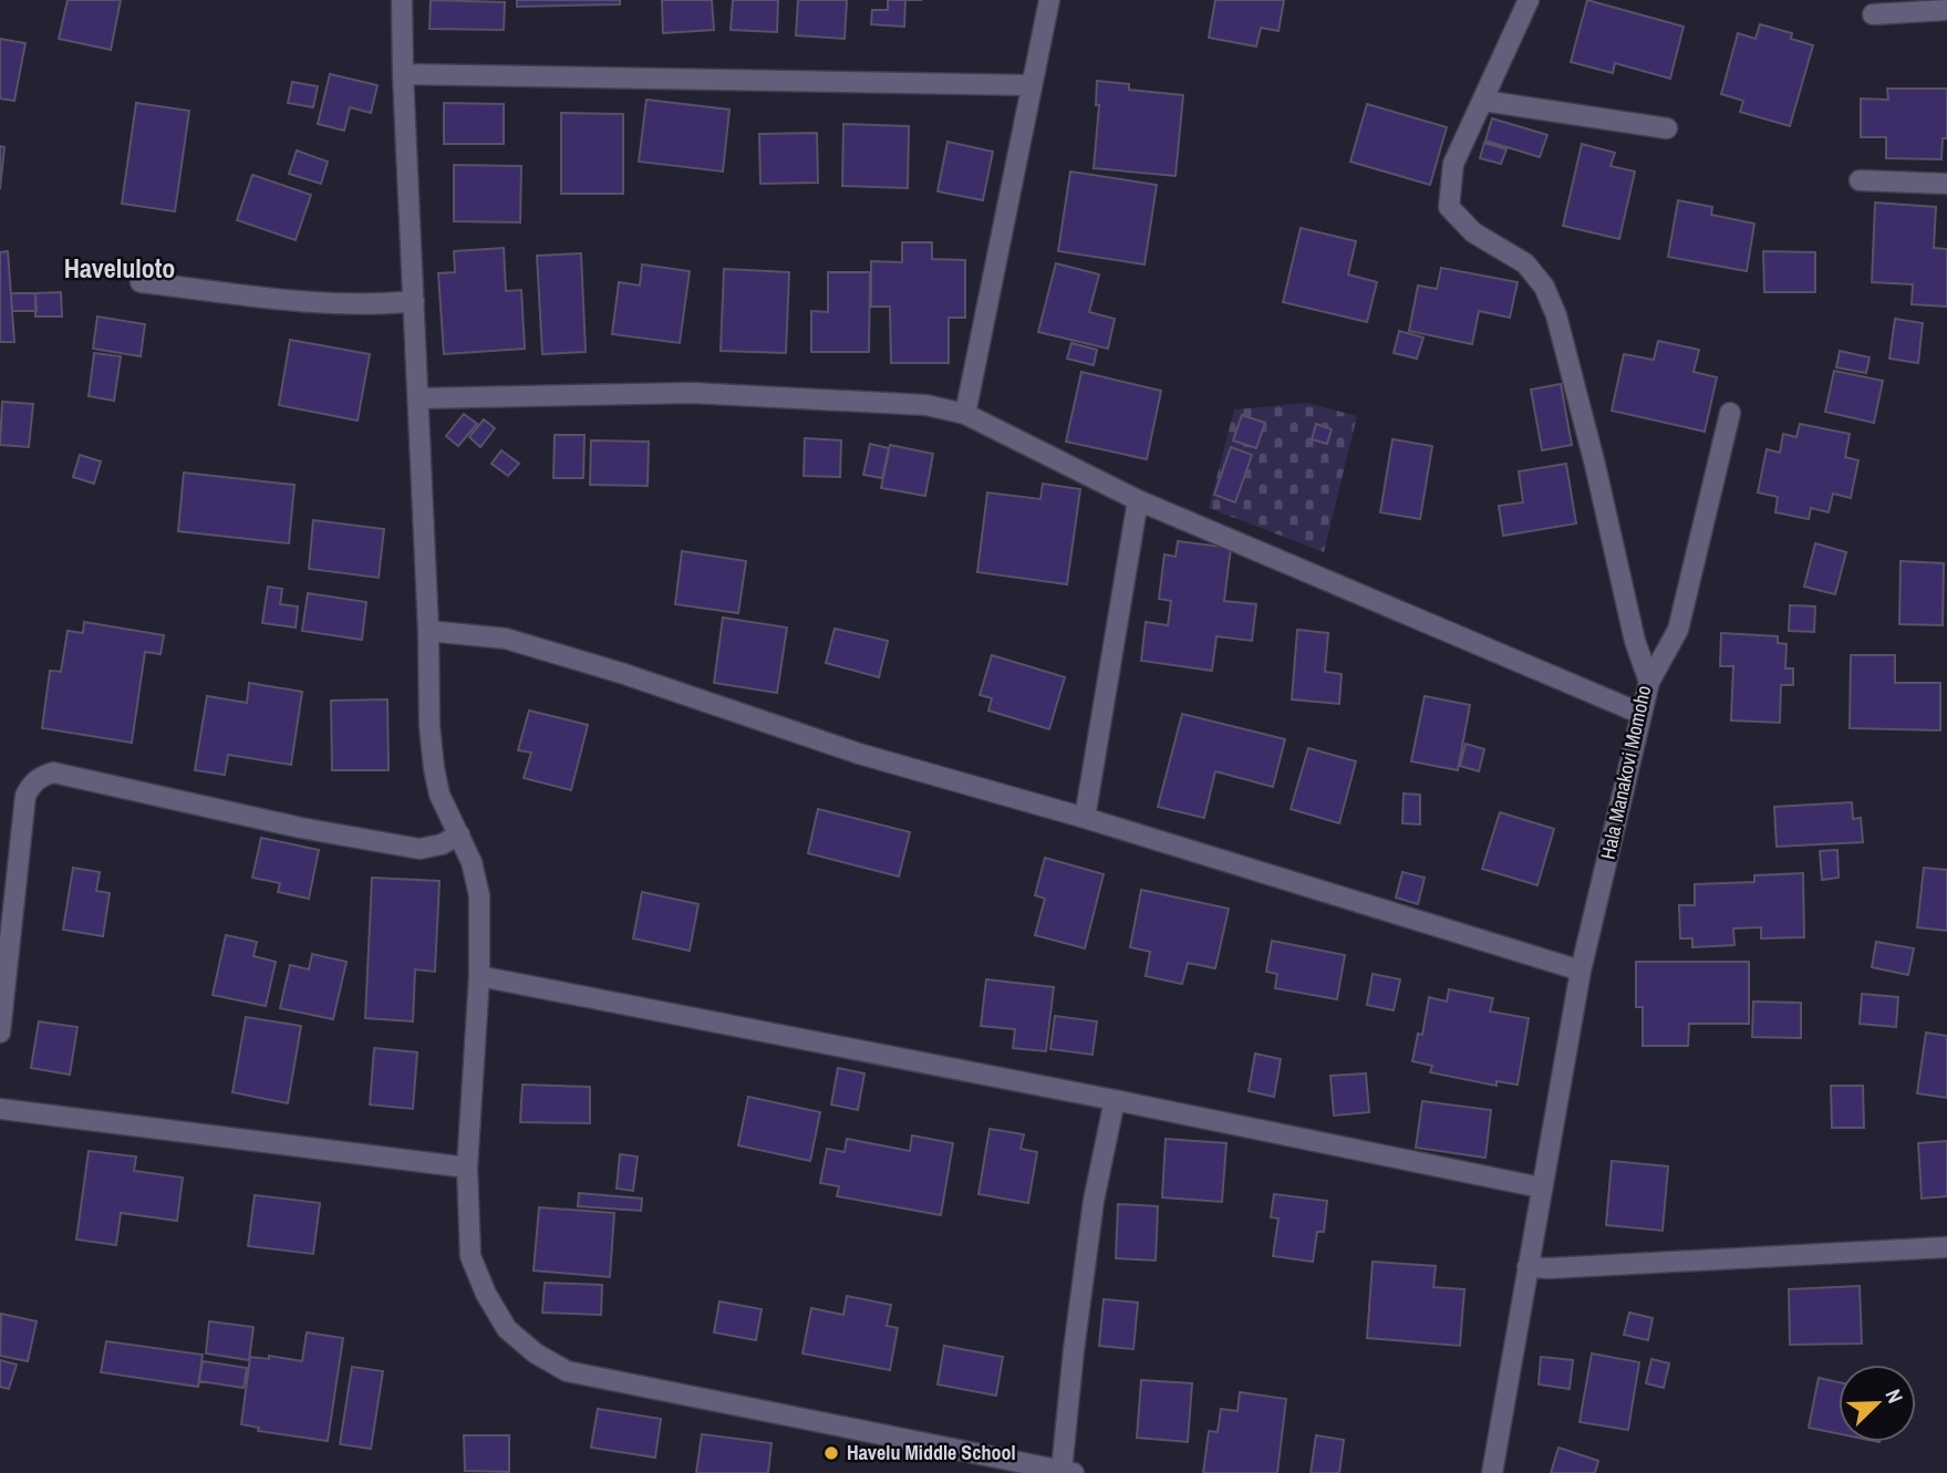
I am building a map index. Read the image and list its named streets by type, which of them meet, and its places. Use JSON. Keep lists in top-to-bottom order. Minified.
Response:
{"streets":{"street":["Hala Manakovi Momoho"]},"districts":["Haveluloto"],"places":["Havelu Middle School"],"north":"top right"}
